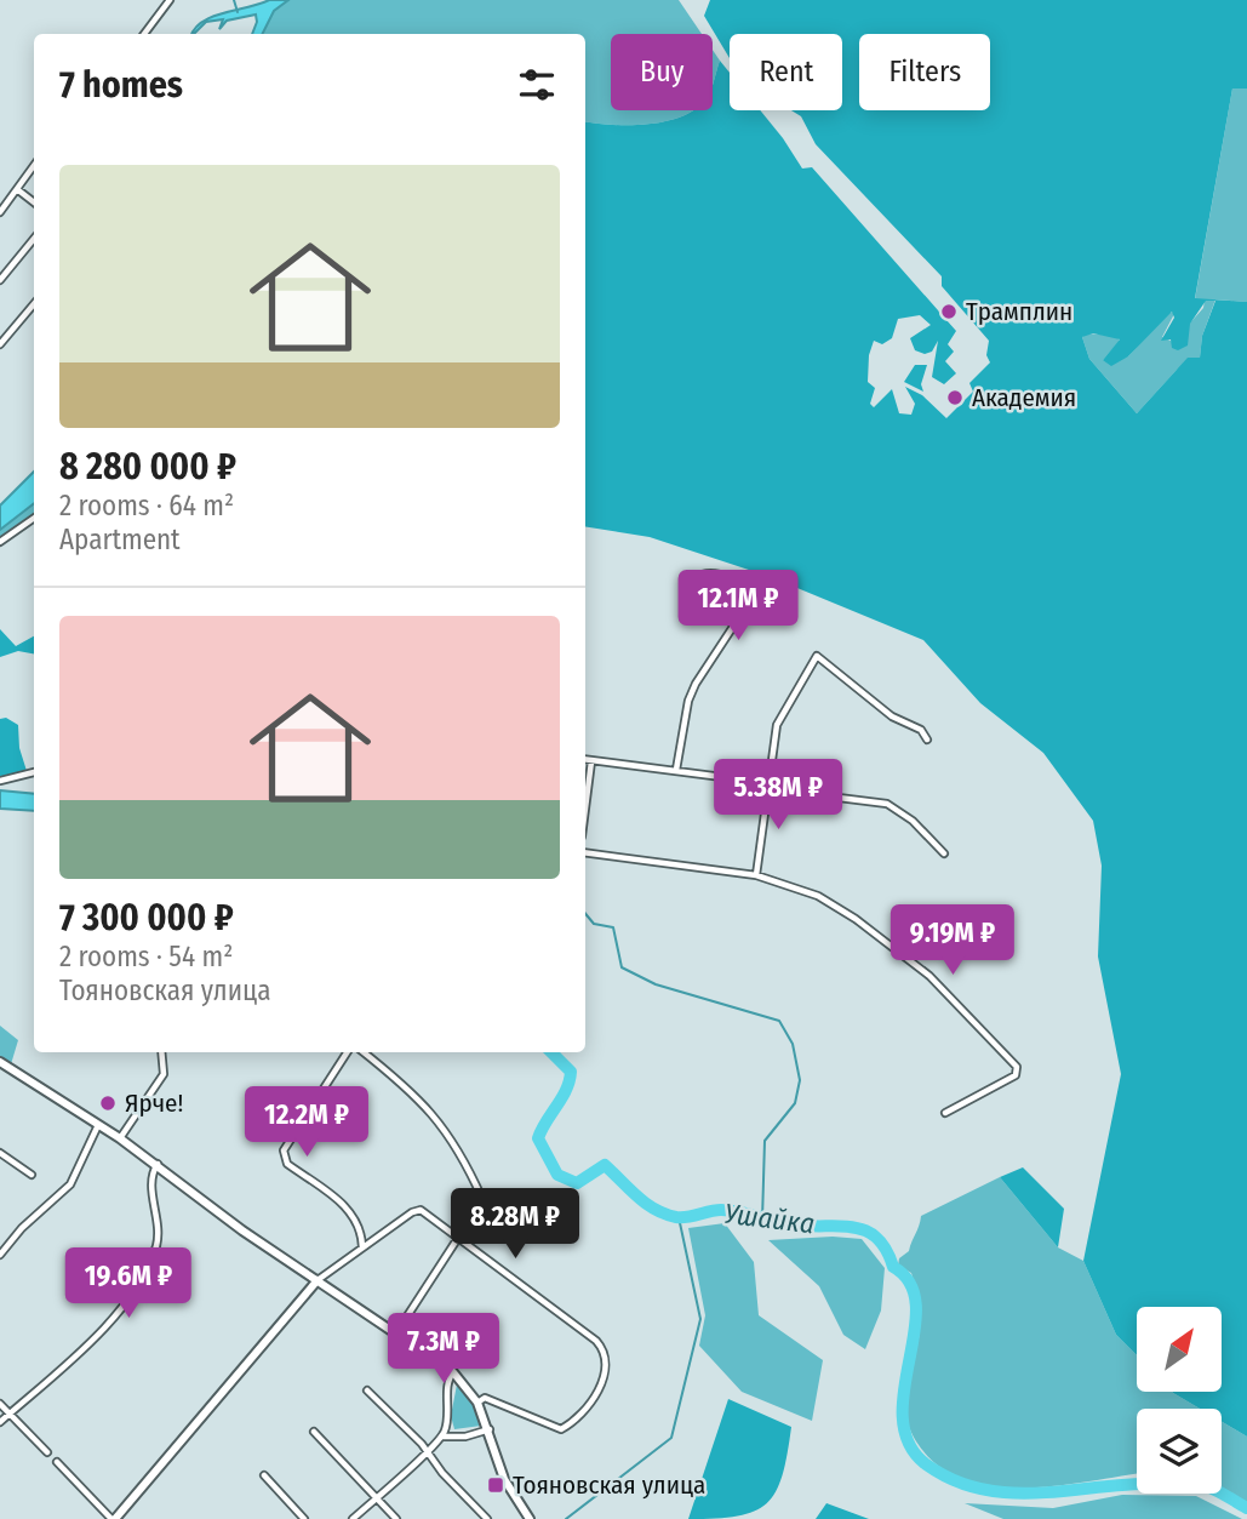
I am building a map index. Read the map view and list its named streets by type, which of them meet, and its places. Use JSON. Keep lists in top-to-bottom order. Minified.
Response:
{"water":["Ушайка"],"places":{"other":["Трамплин","Академия","Ярче!"],"transit":["Тояновская улица"]},"north":"top right","page":{"chip":["Buy","Rent","Filters"],"heading":"7 homes","list":[{"name":"8 280 000 ₽","note":"2 rooms · 64 m² · Apartment"},{"name":"7 300 000 ₽","note":"2 rooms · 54 m² · Тояновская улица"}],"price":["12.1M ₽","5.38M ₽","9.19M ₽","12.2M ₽","8.28M ₽","19.6M ₽","7.3M ₽"]}}
